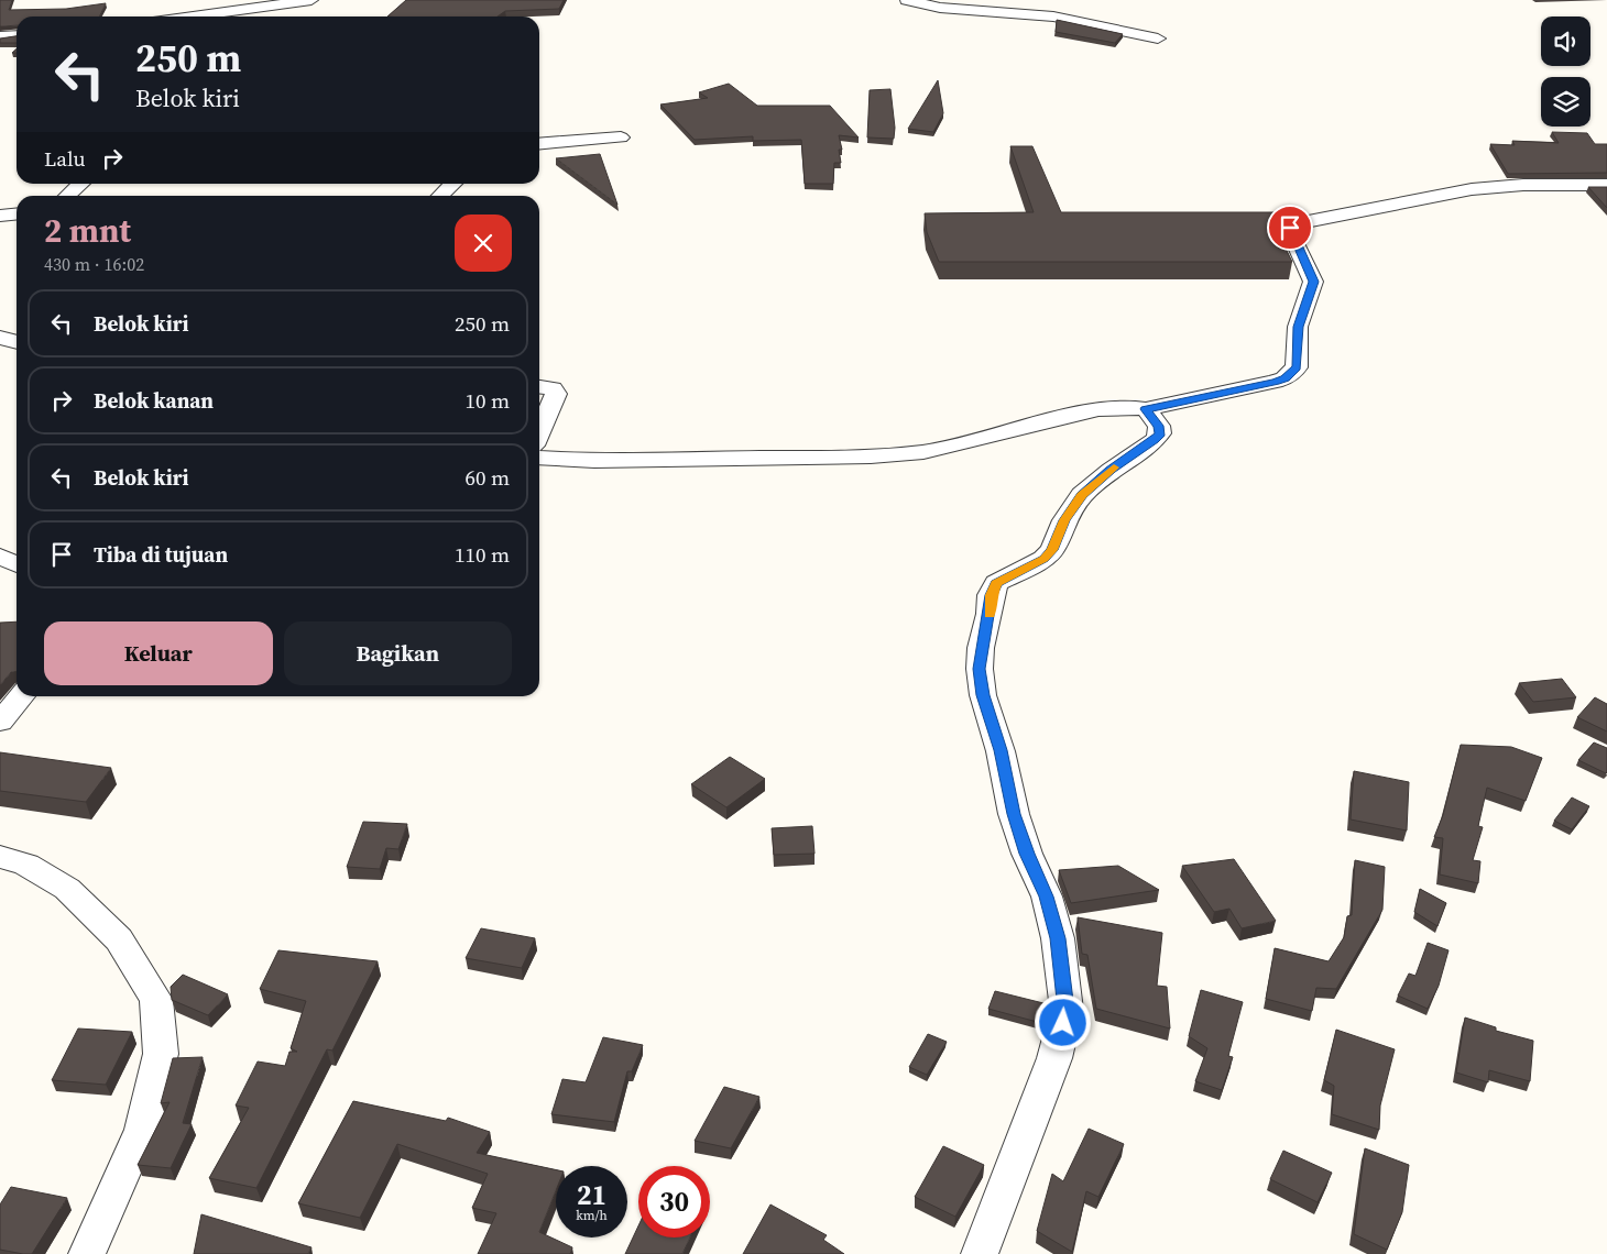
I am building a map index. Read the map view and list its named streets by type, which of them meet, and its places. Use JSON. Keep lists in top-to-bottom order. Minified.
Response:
{"page":{"turn":["250 m","Belok kiri"],"then":"Lalu","heading":["2 mnt","430 m · 16:02"],"list":[{"name":"Belok kiri","value":"250 m"},{"name":"Belok kanan","value":"10 m"},{"name":"Belok kiri","value":"60 m"},{"name":"Tiba di tujuan","value":"110 m"}],"buttons":["Keluar","Bagikan"],"speed":"21 km/h","limit":"30"}}
